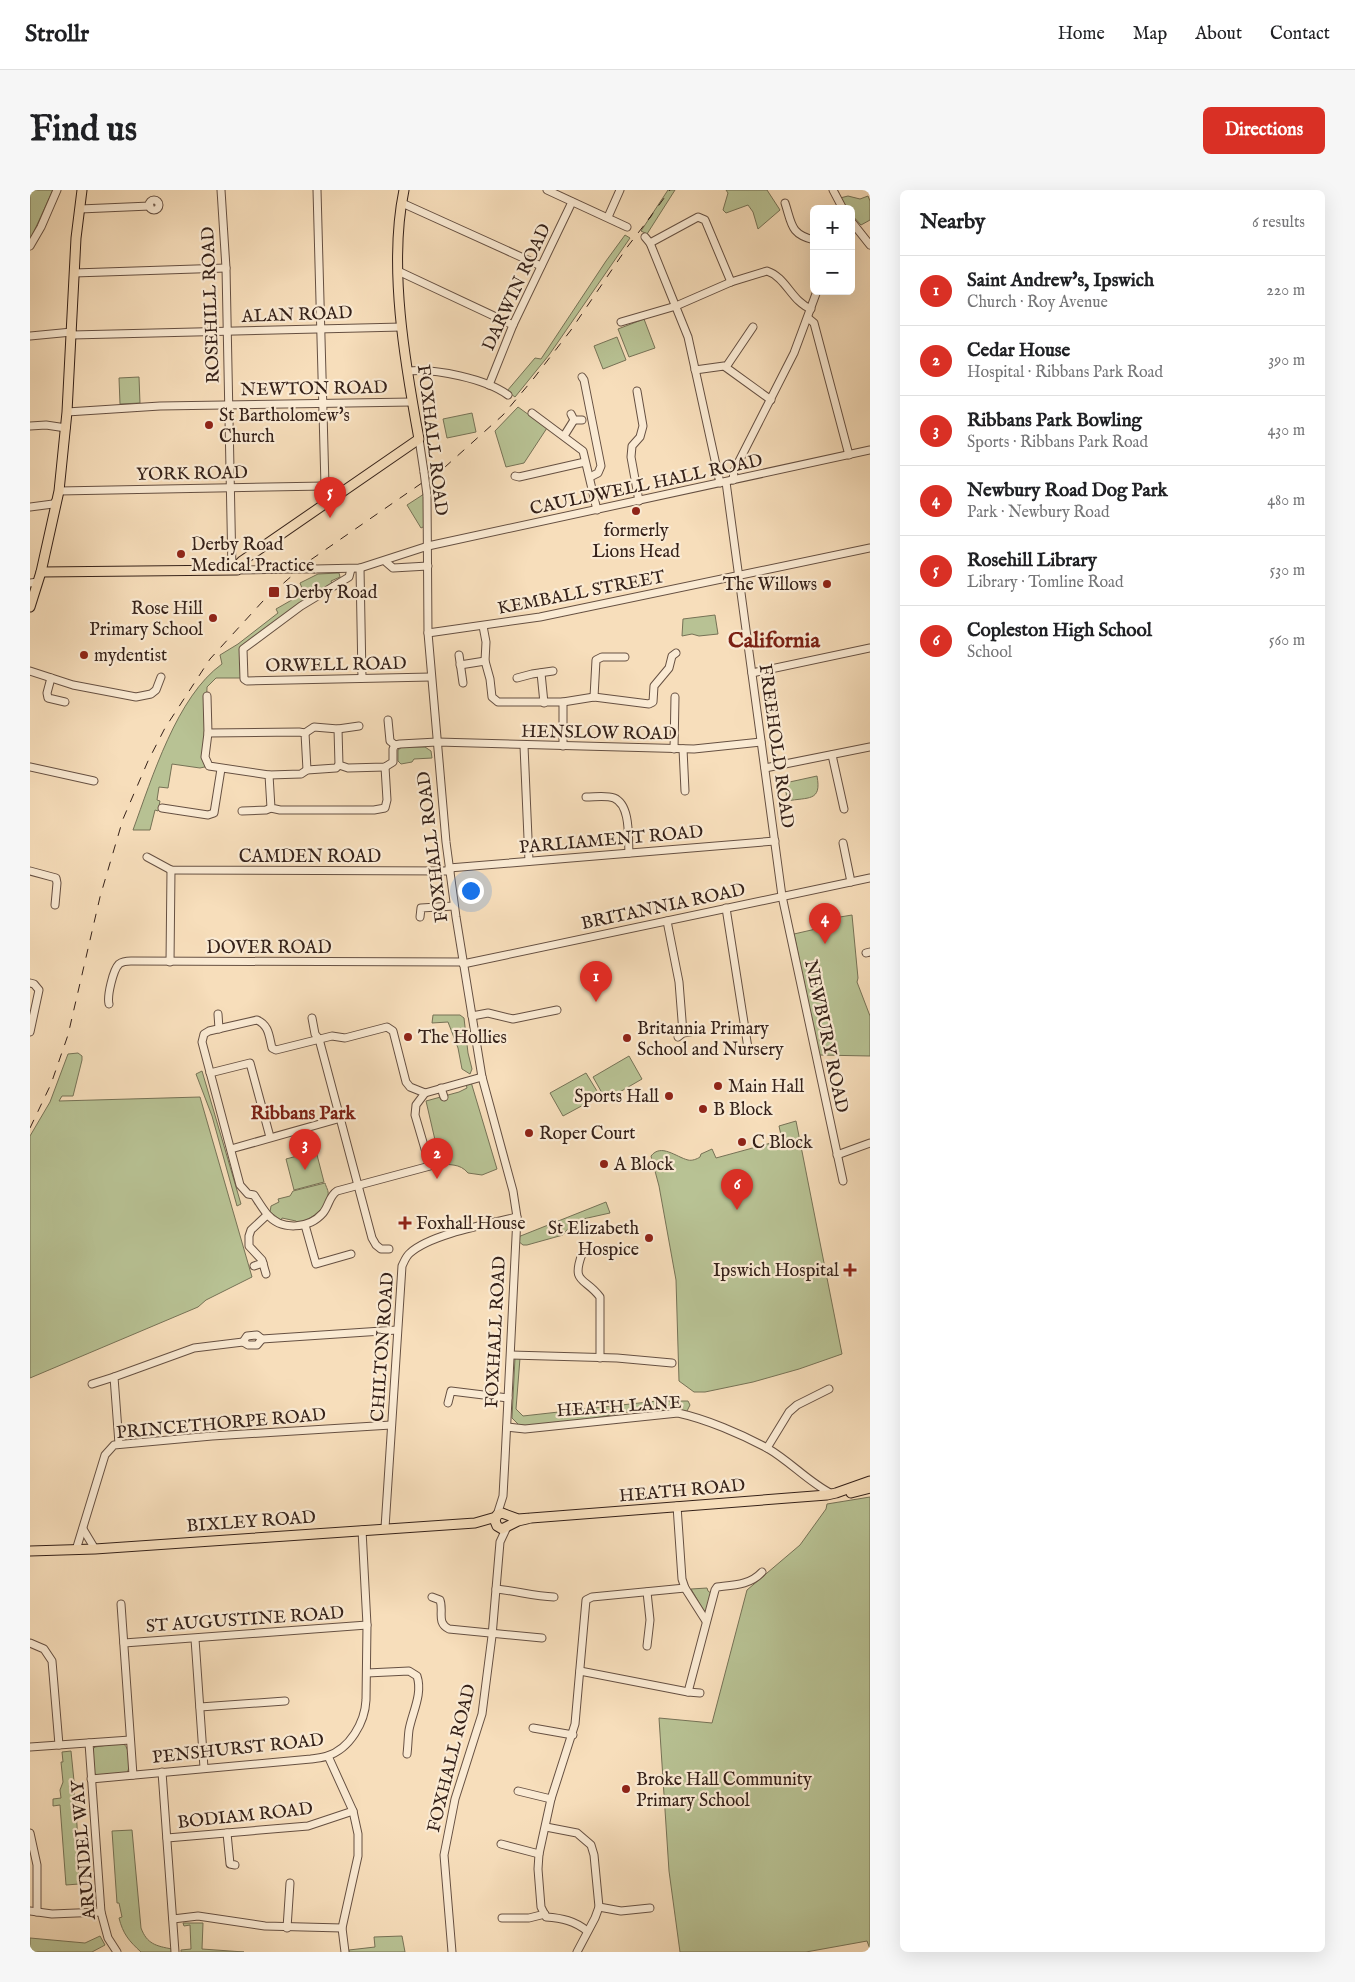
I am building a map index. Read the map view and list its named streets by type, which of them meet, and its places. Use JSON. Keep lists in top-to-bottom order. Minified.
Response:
{"streets":{"main road":["FOXHALL ROAD","HEATH ROAD","BIXLEY ROAD"],"street":["DARWIN ROAD","ROSEHILL ROAD","ALAN ROAD","NEWTON ROAD","YORK ROAD","CAULDWELL HALL ROAD","KEMBALL STREET","ORWELL ROAD","HENSLOW ROAD","FREEHOLD ROAD","PARLIAMENT ROAD","CAMDEN ROAD","BRITANNIA ROAD","DOVER ROAD","NEWBURY ROAD","CHILTON ROAD","HEATH LANE","PRINCETHORPE ROAD","ST AUGUSTINE ROAD","PENSHURST ROAD","BODIAM ROAD","ARUNDEL WAY"]},"crossings":[["ROSEHILL ROAD","ALAN ROAD"],["ROSEHILL ROAD","NEWTON ROAD"],["ROSEHILL ROAD","YORK ROAD"],["ALAN ROAD","FOXHALL ROAD"],["NEWTON ROAD","FOXHALL ROAD"],["FOXHALL ROAD","CAULDWELL HALL ROAD"],["FOXHALL ROAD","KEMBALL STREET"],["FOXHALL ROAD","ORWELL ROAD"],["FOXHALL ROAD","HENSLOW ROAD"],["FOXHALL ROAD","PARLIAMENT ROAD"],["FOXHALL ROAD","CAMDEN ROAD"],["FOXHALL ROAD","BRITANNIA ROAD"],["FOXHALL ROAD","DOVER ROAD"],["FOXHALL ROAD","CHILTON ROAD"],["FOXHALL ROAD","HEATH LANE"],["FOXHALL ROAD","HEATH ROAD"],["FOXHALL ROAD","BIXLEY ROAD"],["CAULDWELL HALL ROAD","FREEHOLD ROAD"],["KEMBALL STREET","FREEHOLD ROAD"],["HENSLOW ROAD","FREEHOLD ROAD"],["FREEHOLD ROAD","PARLIAMENT ROAD"],["FREEHOLD ROAD","BRITANNIA ROAD"],["FREEHOLD ROAD","NEWBURY ROAD"],["PARLIAMENT ROAD","CAMDEN ROAD"],["BRITANNIA ROAD","DOVER ROAD"],["BRITANNIA ROAD","NEWBURY ROAD"],["CHILTON ROAD","PRINCETHORPE ROAD"],["CHILTON ROAD","BIXLEY ROAD"],["HEATH LANE","HEATH ROAD"],["PRINCETHORPE ROAD","BIXLEY ROAD"],["HEATH ROAD","BIXLEY ROAD"],["BIXLEY ROAD","PENSHURST ROAD"],["ST AUGUSTINE ROAD","PENSHURST ROAD"],["PENSHURST ROAD","ARUNDEL WAY"]],"districts":["California","Ribbans Park"],"places":{"other":["St Bartholomew's Church","formerly Lions Head","Derby Road Medical Practice","The Willows","Rose Hill Primary School","mydentist","The Hollies","Britannia Primary School and Nursery","Main Hall","Sports Hall","B Block","Roper Court","C Block","A Block","St Elizabeth Hospice","Broke Hall Community Primary School"],"transit":["Derby Road"],"health":["Foxhall House","Ipswich Hospital"]},"page":{"header":"Strollr","nav":["Home","Map","About","Contact"],"buttons":"Directions","title":"Find us","heading":["Nearby","6 results"],"map_buttons":["+","−"],"list":[{"mark":"1","name":"Saint Andrew's, Ipswich","note":"Church · Roy Avenue","value":"220 m"},{"mark":"2","name":"Cedar House","note":"Hospital · Ribbans Park Road","value":"390 m"},{"mark":"3","name":"Ribbans Park Bowling","note":"Sports · Ribbans Park Road","value":"430 m"},{"mark":"4","name":"Newbury Road Dog Park","note":"Park · Newbury Road","value":"480 m"},{"mark":"5","name":"Rosehill Library","note":"Library · Tomline Road","value":"530 m"},{"mark":"6","name":"Copleston High School","note":"School","value":"560 m"}],"pins":["5","4","1","3","2","6"]}}
